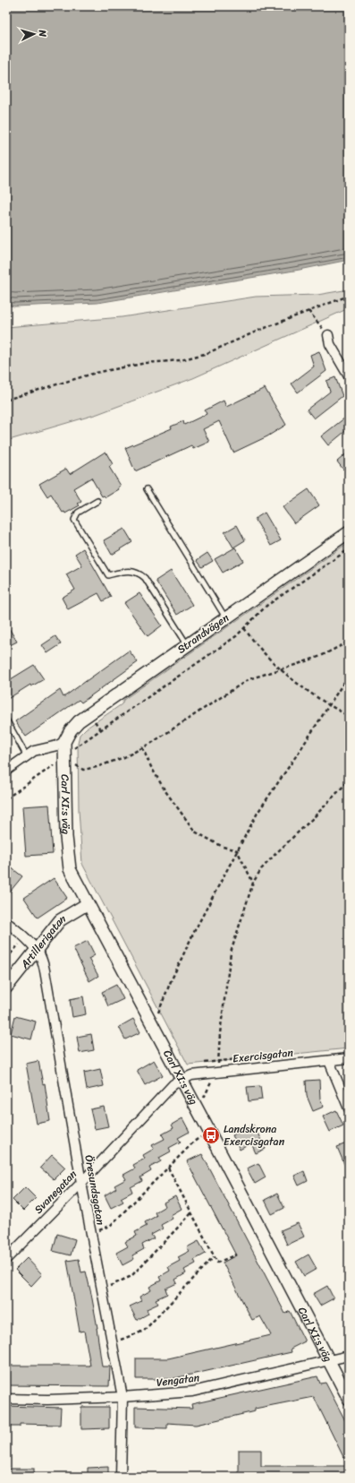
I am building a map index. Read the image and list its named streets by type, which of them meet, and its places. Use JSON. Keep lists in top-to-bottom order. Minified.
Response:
{"streets":{"street":["Strandvägen","Carl XI:s väg","Artillerigatan","Exercisgatan","Öresundsgatan","Svanegatan","Vengatan"]},"crossings":[["Strandvägen","Carl XI:s väg"],["Carl XI:s väg","Artillerigatan"],["Carl XI:s väg","Exercisgatan"],["Carl XI:s väg","Svanegatan"],["Carl XI:s väg","Vengatan"],["Artillerigatan","Öresundsgatan"],["Exercisgatan","Svanegatan"],["Öresundsgatan","Svanegatan"],["Öresundsgatan","Vengatan"]],"places":{"bus stop":["Landskrona Exercisgatan"]},"north":"right"}
